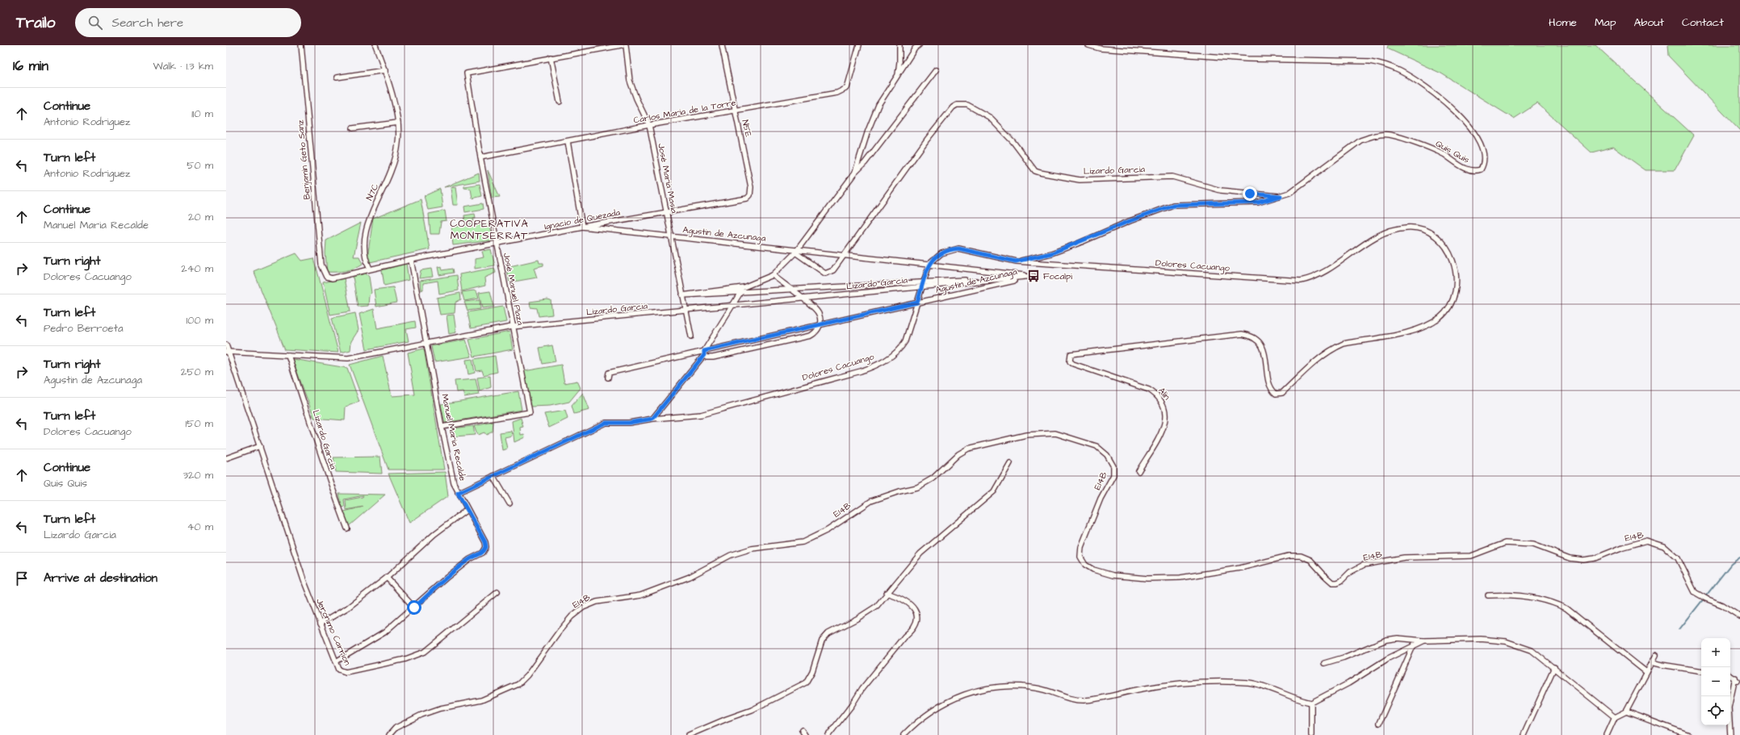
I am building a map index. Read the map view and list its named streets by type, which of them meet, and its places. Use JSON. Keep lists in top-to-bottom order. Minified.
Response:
{"streets":{"street":["Carlos Maria de la Torre","N5E","Quis Quis","Benjamin Geto Sanz","Lizardo Garcia","José Maria Masia","N7C","Ignacio de Quezada","Agustin de Azcunaga","Dolores Cacuango","José Manuel Plaza","Alin","Manuel Maria Recalde","E14B","Jeronimo Carrion"]},"crossings":[["Carlos Maria de la Torre","N5E"],["Carlos Maria de la Torre","José Maria Masia"],["Carlos Maria de la Torre","José Manuel Plaza"],["N5E","Ignacio de Quezada"],["Quis Quis","Lizardo Garcia"],["Quis Quis","Dolores Cacuango"],["Benjamin Geto Sanz","Ignacio de Quezada"],["Lizardo Garcia","José Maria Masia"],["Lizardo Garcia","Agustin de Azcunaga"],["Lizardo Garcia","Dolores Cacuango"],["Lizardo Garcia","José Manuel Plaza"],["Lizardo Garcia","Manuel Maria Recalde"],["Lizardo Garcia","Jeronimo Carrion"],["José Maria Masia","Ignacio de Quezada"],["José Maria Masia","Agustin de Azcunaga"],["N7C","Ignacio de Quezada"],["Ignacio de Quezada","Agustin de Azcunaga"],["Ignacio de Quezada","José Manuel Plaza"],["Ignacio de Quezada","Manuel Maria Recalde"],["Agustin de Azcunaga","Dolores Cacuango"],["Dolores Cacuango","Alin"],["Dolores Cacuango","Manuel Maria Recalde"],["José Manuel Plaza","Manuel Maria Recalde"],["Manuel Maria Recalde","Jeronimo Carrion"]],"districts":["COOPERATIVA MONTSERRAT"],"places":{"bus stop":["Focalpi"]},"page":{"header":"Trailo","search":"Search here","nav":["Home","Map","About","Contact"],"heading":["16 min","Walk · 1.3 km"],"list":[["Continue","Antonio Rodriguez","110 m"],["Turn left","Antonio Rodriguez","50 m"],["Continue","Manuel Maria Recalde","20 m"],["Turn right","Dolores Cacuango","240 m"],["Turn left","Pedro Berroeta","100 m"],["Turn right","Agustin de Azcunaga","250 m"],["Turn left","Dolores Cacuango","150 m"],["Continue","Quis Quis","320 m"],["Turn left","Lizardo Garcia","40 m"],"Arrive at destination"],"map_buttons":["+","−"]}}
